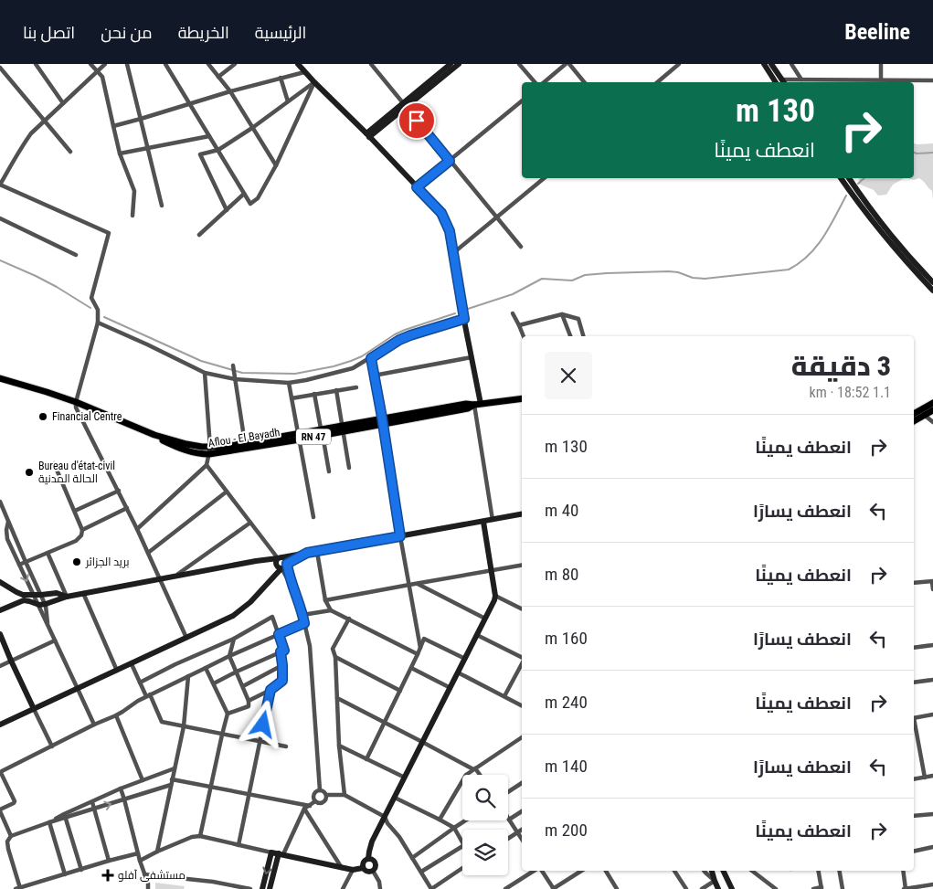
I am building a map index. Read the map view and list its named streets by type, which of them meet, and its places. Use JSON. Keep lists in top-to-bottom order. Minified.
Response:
{"streets":{"main road":["RN 47","Aflou - El Bayadh"]},"places":{"other":["Financial Centre","Bureau d'état-civil الحالة المدنية","بريد الجزائر"],"health":["مستشفى آفلو"]},"page":{"header":"Beeline","nav":["الرئيسية","الخريطة","من نحن","اتصل بنا"],"turn":["130 m","انعطف يمينًا"],"heading":["3 دقيقة","1.1 km · 18:52"],"list":[{"name":"انعطف يمينًا","value":"130 m"},{"name":"انعطف يسارًا","value":"40 m"},{"name":"انعطف يمينًا","value":"80 m"},{"name":"انعطف يسارًا","value":"160 m"},{"name":"انعطف يمينًا","value":"240 m"},{"name":"انعطف يسارًا","value":"140 m"},{"name":"انعطف يمينًا","value":"200 m"}]}}
